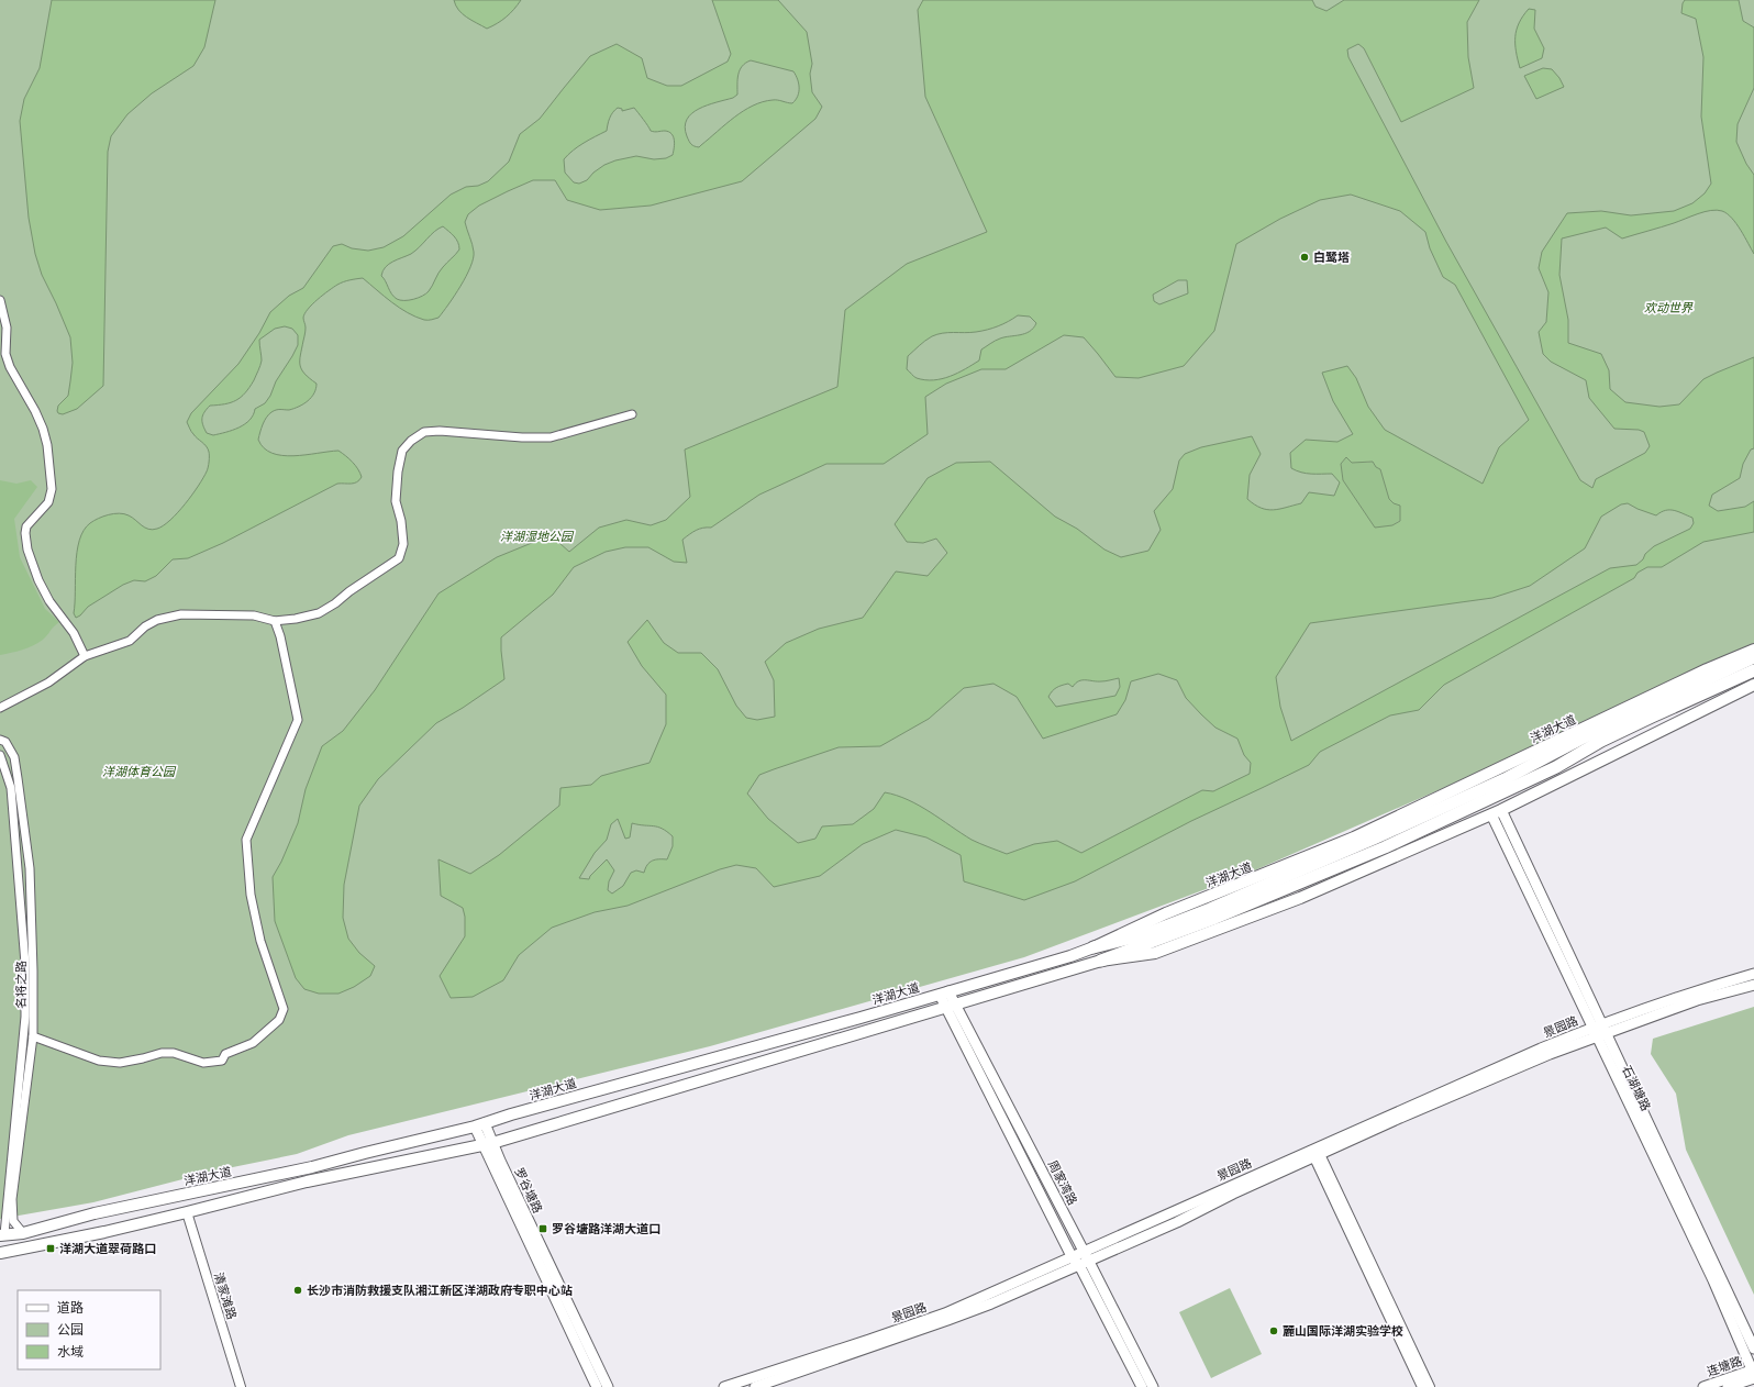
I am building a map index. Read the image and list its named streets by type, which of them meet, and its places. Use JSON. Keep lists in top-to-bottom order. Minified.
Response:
{"streets":{"main road":["洋湖大道","景园路","石湖塘路","周家湾路","罗谷塘路","连塘路"],"street":["名将之路","清家滩路"]},"crossings":[["洋湖大道","名将之路"],["洋湖大道","周家湾路"],["景园路","石湖塘路"],["景园路","周家湾路"],["石湖塘路","连塘路"]],"parks":["欢动世界","洋湖湿地公园","洋湖体育公园"],"places":{"other":["白鹭塔","长沙市消防救援支队湘江新区洋湖政府专职中心站","麓山国际洋湖实验学校"],"transit":["罗谷塘路洋湖大道口","洋湖大道翠荷路口"]},"legend":["道路","公园","水域"]}
